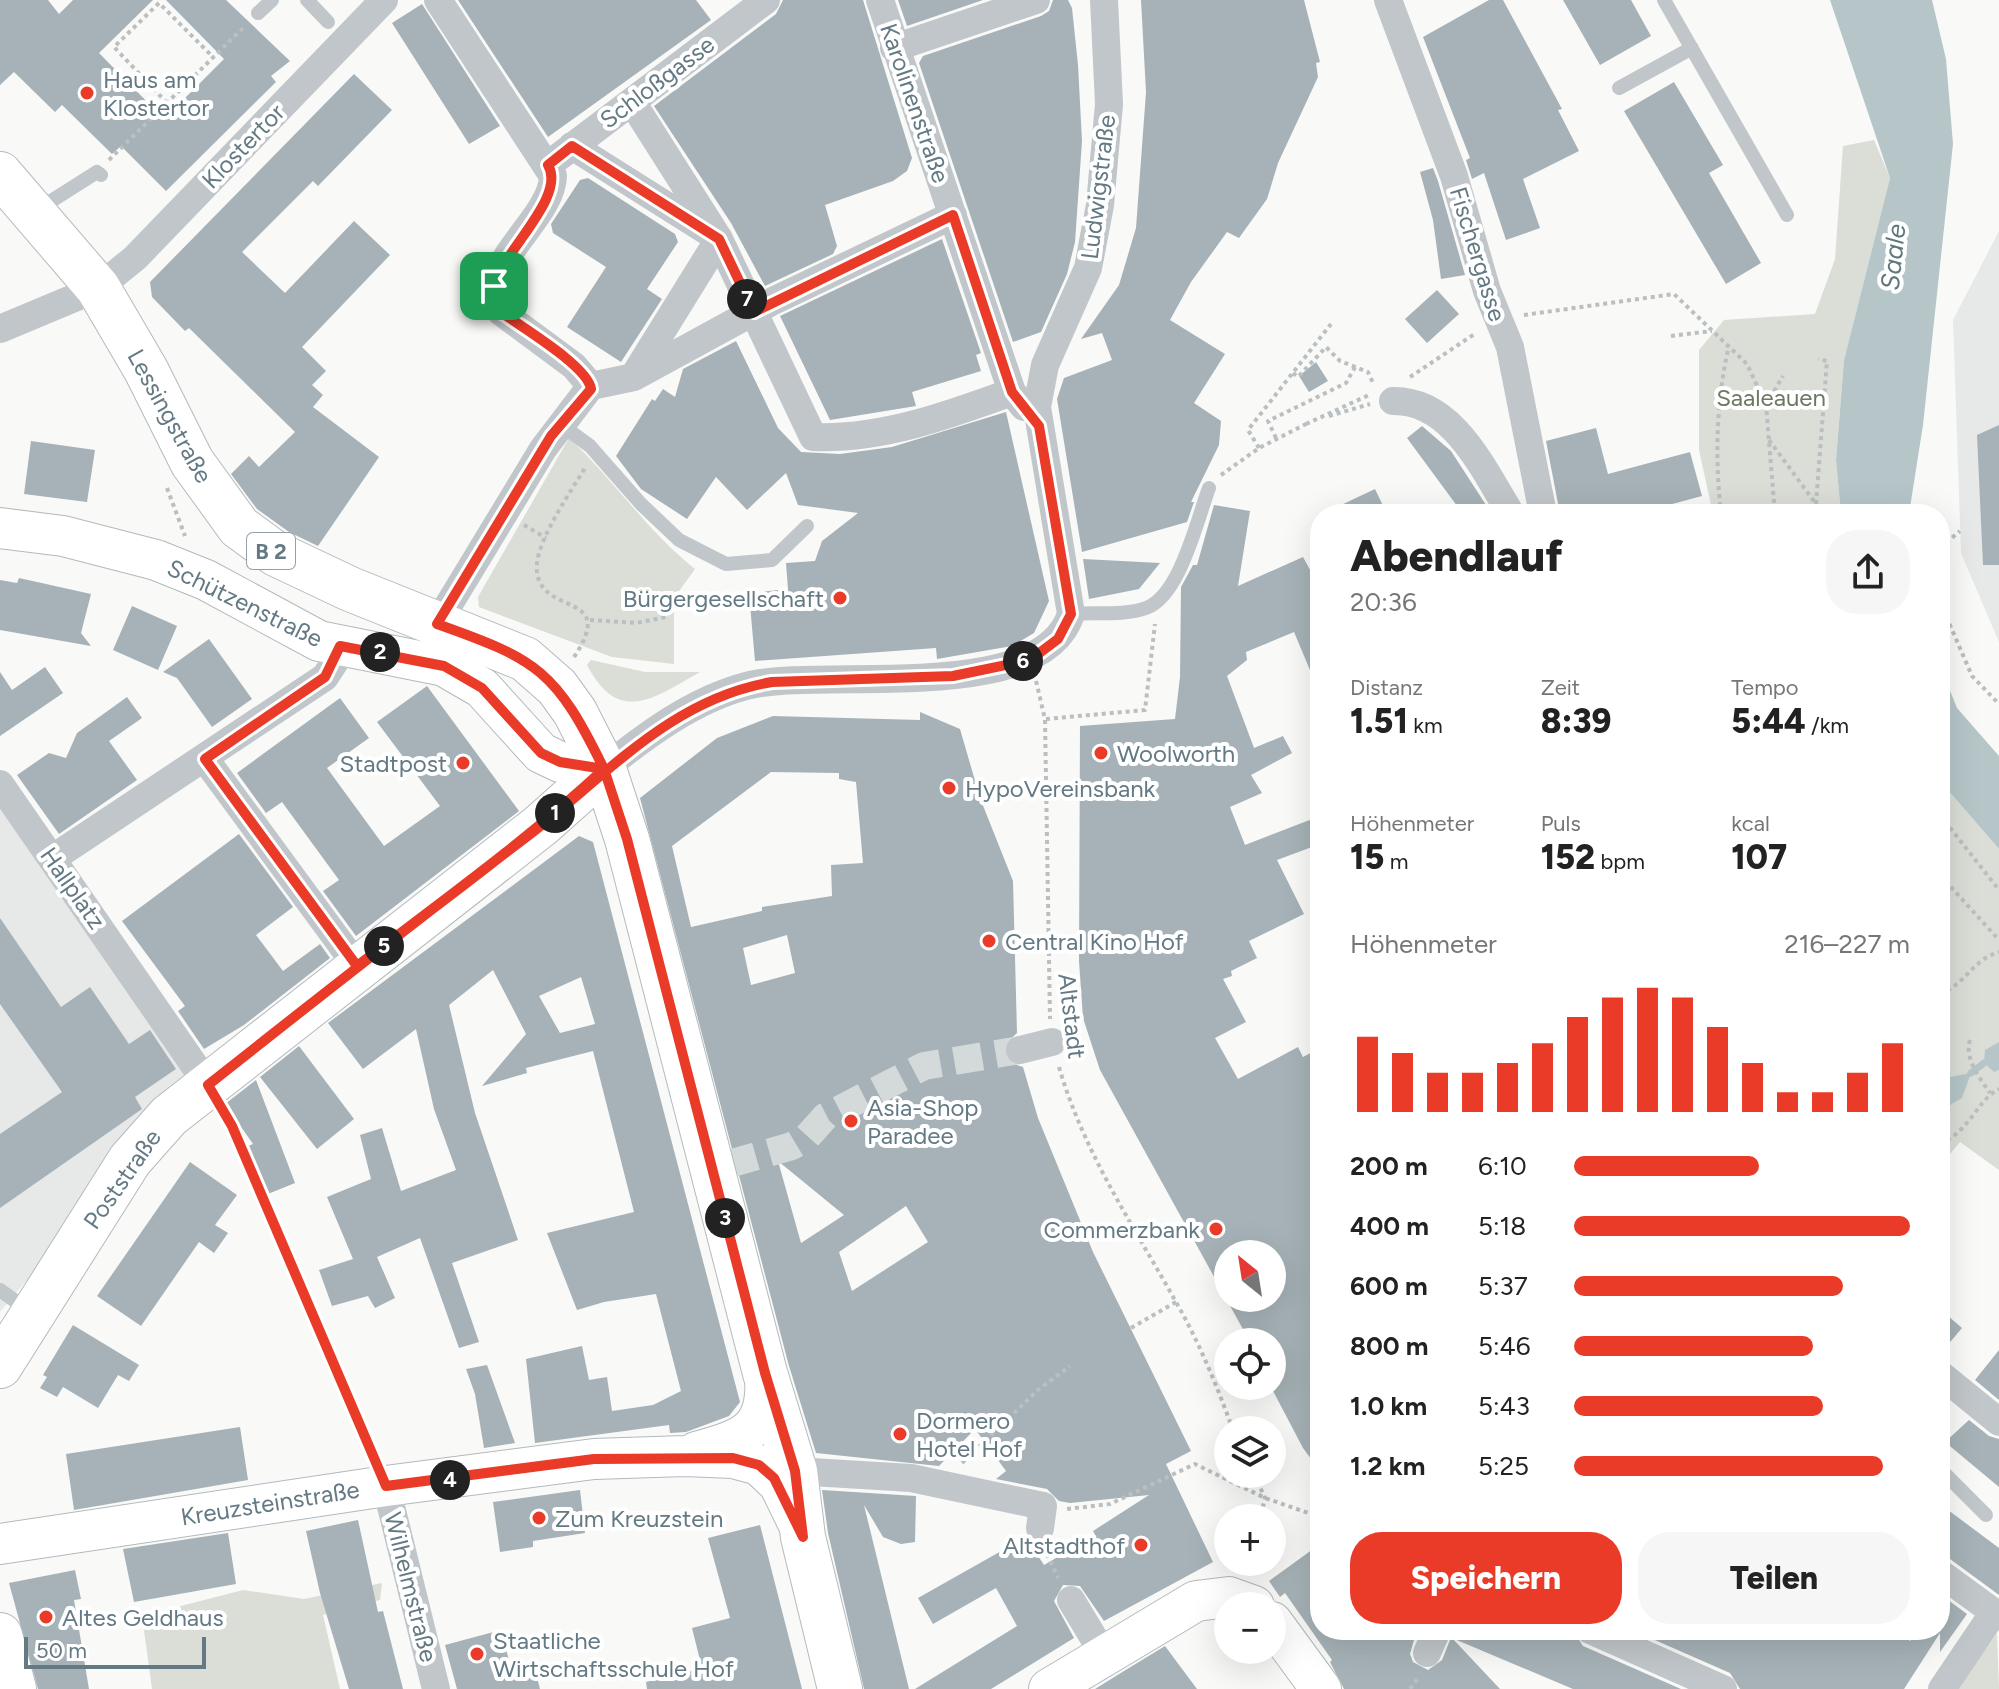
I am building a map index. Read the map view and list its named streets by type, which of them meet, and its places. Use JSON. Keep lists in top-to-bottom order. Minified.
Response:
{"streets":{"main road":["Lessingstraße","B 2","Poststraße"],"street":["Schloßgasse","Karolinenstraße","Klostertor","Ludwigstraße","Fischergasse","Schützenstraße","Hallplatz","Kreuzsteinstraße","Wilhelmstraße"],"path":["Altstadt"]},"crossings":[["Karolinenstraße","Ludwigstraße"],["Klostertor","Lessingstraße"],["Lessingstraße","B 2"],["Lessingstraße","Schützenstraße"],["Lessingstraße","Poststraße"],["B 2","Poststraße"],["B 2","Kreuzsteinstraße"],["Hallplatz","Poststraße"],["Altstadt","Poststraße"],["Kreuzsteinstraße","Wilhelmstraße"]],"water":["Saale"],"parks":["Saaleauen"],"places":["Haus am Klostertor","Bürgergesellschaft","Woolworth","Stadtpost","HypoVereinsbank","Central Kino Hof","Asia-Shop Paradee","Commerzbank","Dormero Hotel Hof","Zum Kreuzstein","Altstadthof","Altes Geldhaus","Staatliche Wirtschaftsschule Hof"],"scale_bar":"50 m","north":"top left","page":{"pins":["7","2","6","1","5","3","4"],"heading":["Abendlauf","20:36"],"stats":[["Distanz","1.51 km"],["Zeit","8:39"],["Tempo","5:44 /km"],["Höhenmeter","15 m"],["Puls","152 bpm"],["kcal","107"]],"chart":["Höhenmeter","216–227 m"],"list":[{"name":"200 m","note":"6:10"},{"name":"400 m","note":"5:18"},{"name":"600 m","note":"5:37"},{"name":"800 m","note":"5:46"},{"name":"1.0 km","note":"5:43"},{"name":"1.2 km","note":"5:25"}],"map_buttons":["+","−"],"buttons":["Speichern","Teilen"],"scale":"50 m"}}
